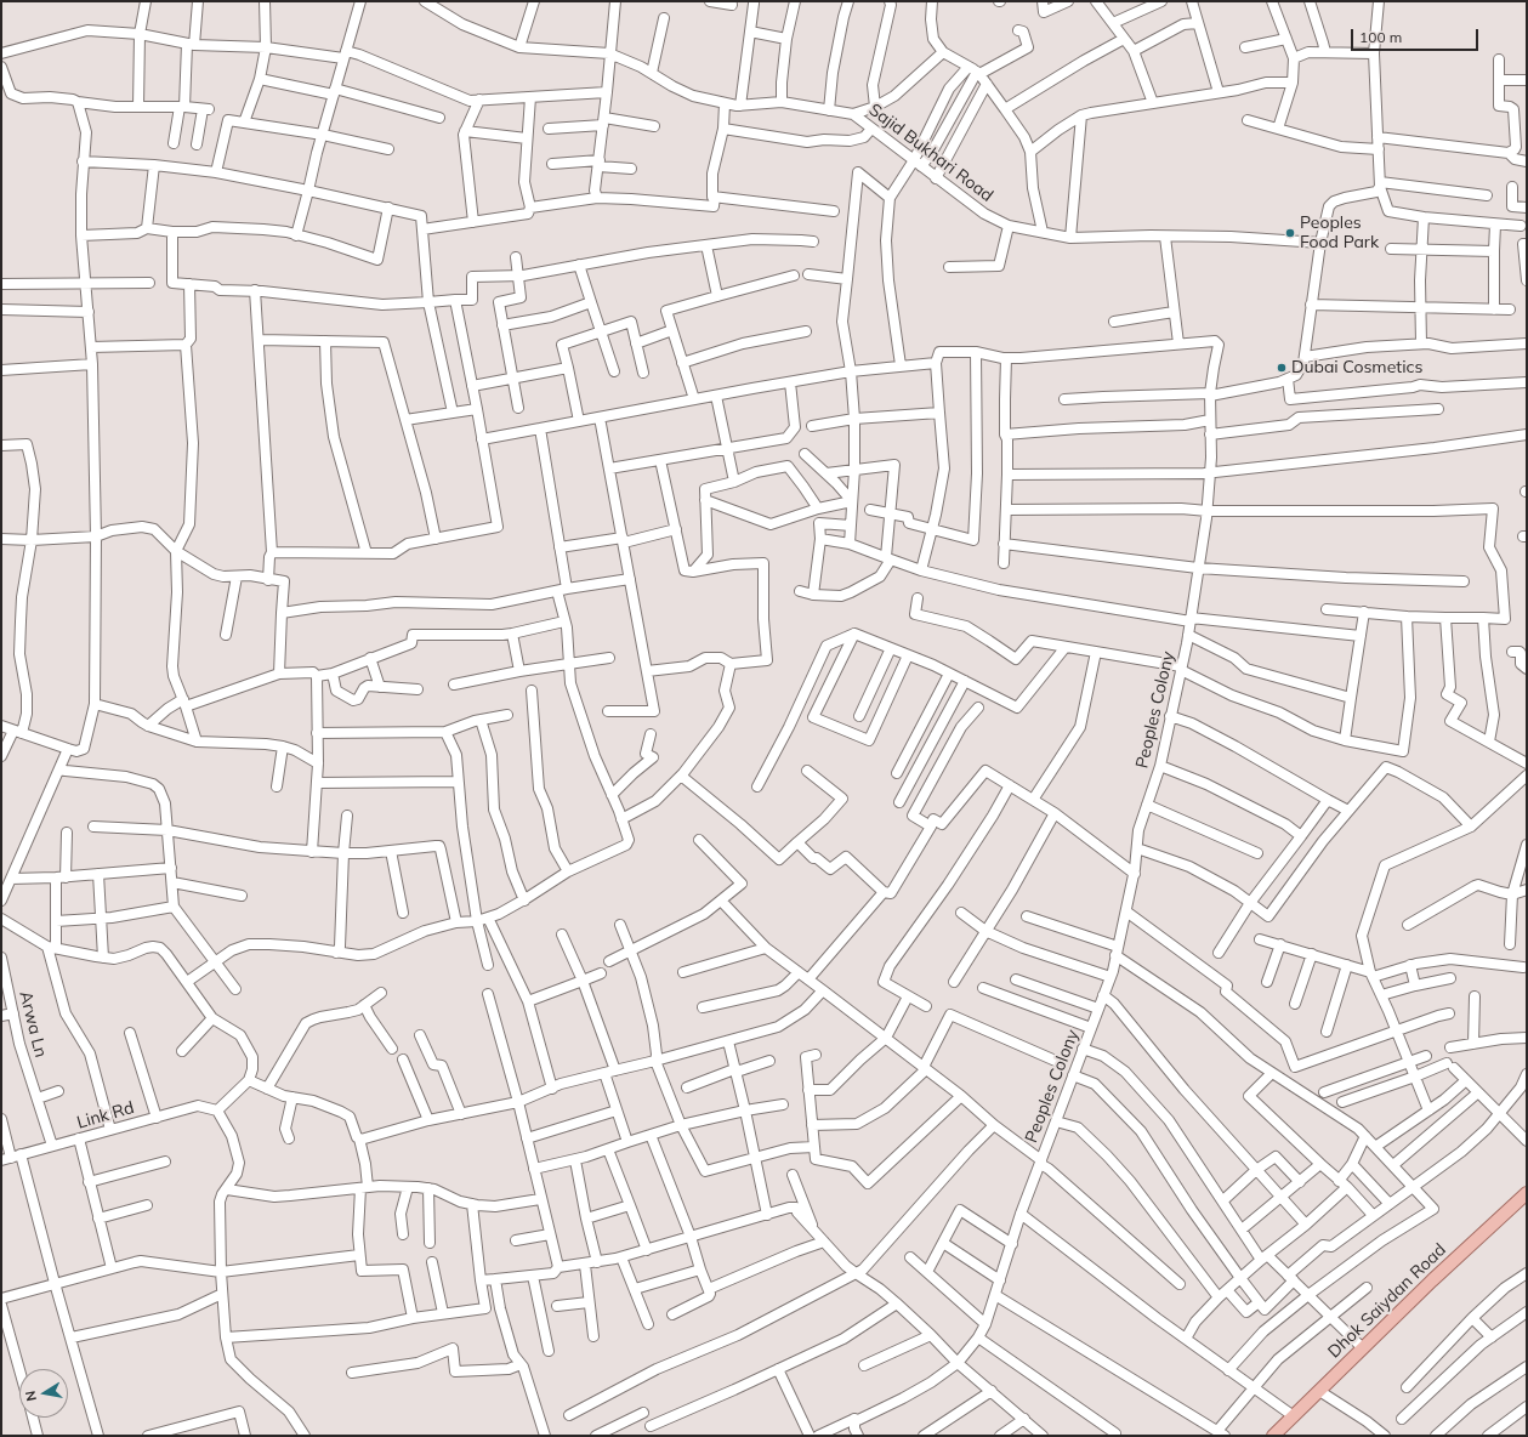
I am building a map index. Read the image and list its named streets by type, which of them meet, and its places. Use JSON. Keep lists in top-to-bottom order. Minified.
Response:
{"streets":{"main road":["Dhok Saiydan Road"],"street":["Sajid Bukhari Road","Peoples Colony","Arwa Ln","Link Rd"]},"crossings":[["Arwa Ln","Link Rd"]],"places":["Peoples Food Park","Dubai Cosmetics"],"scale_bar":"100 m","north":"left"}
